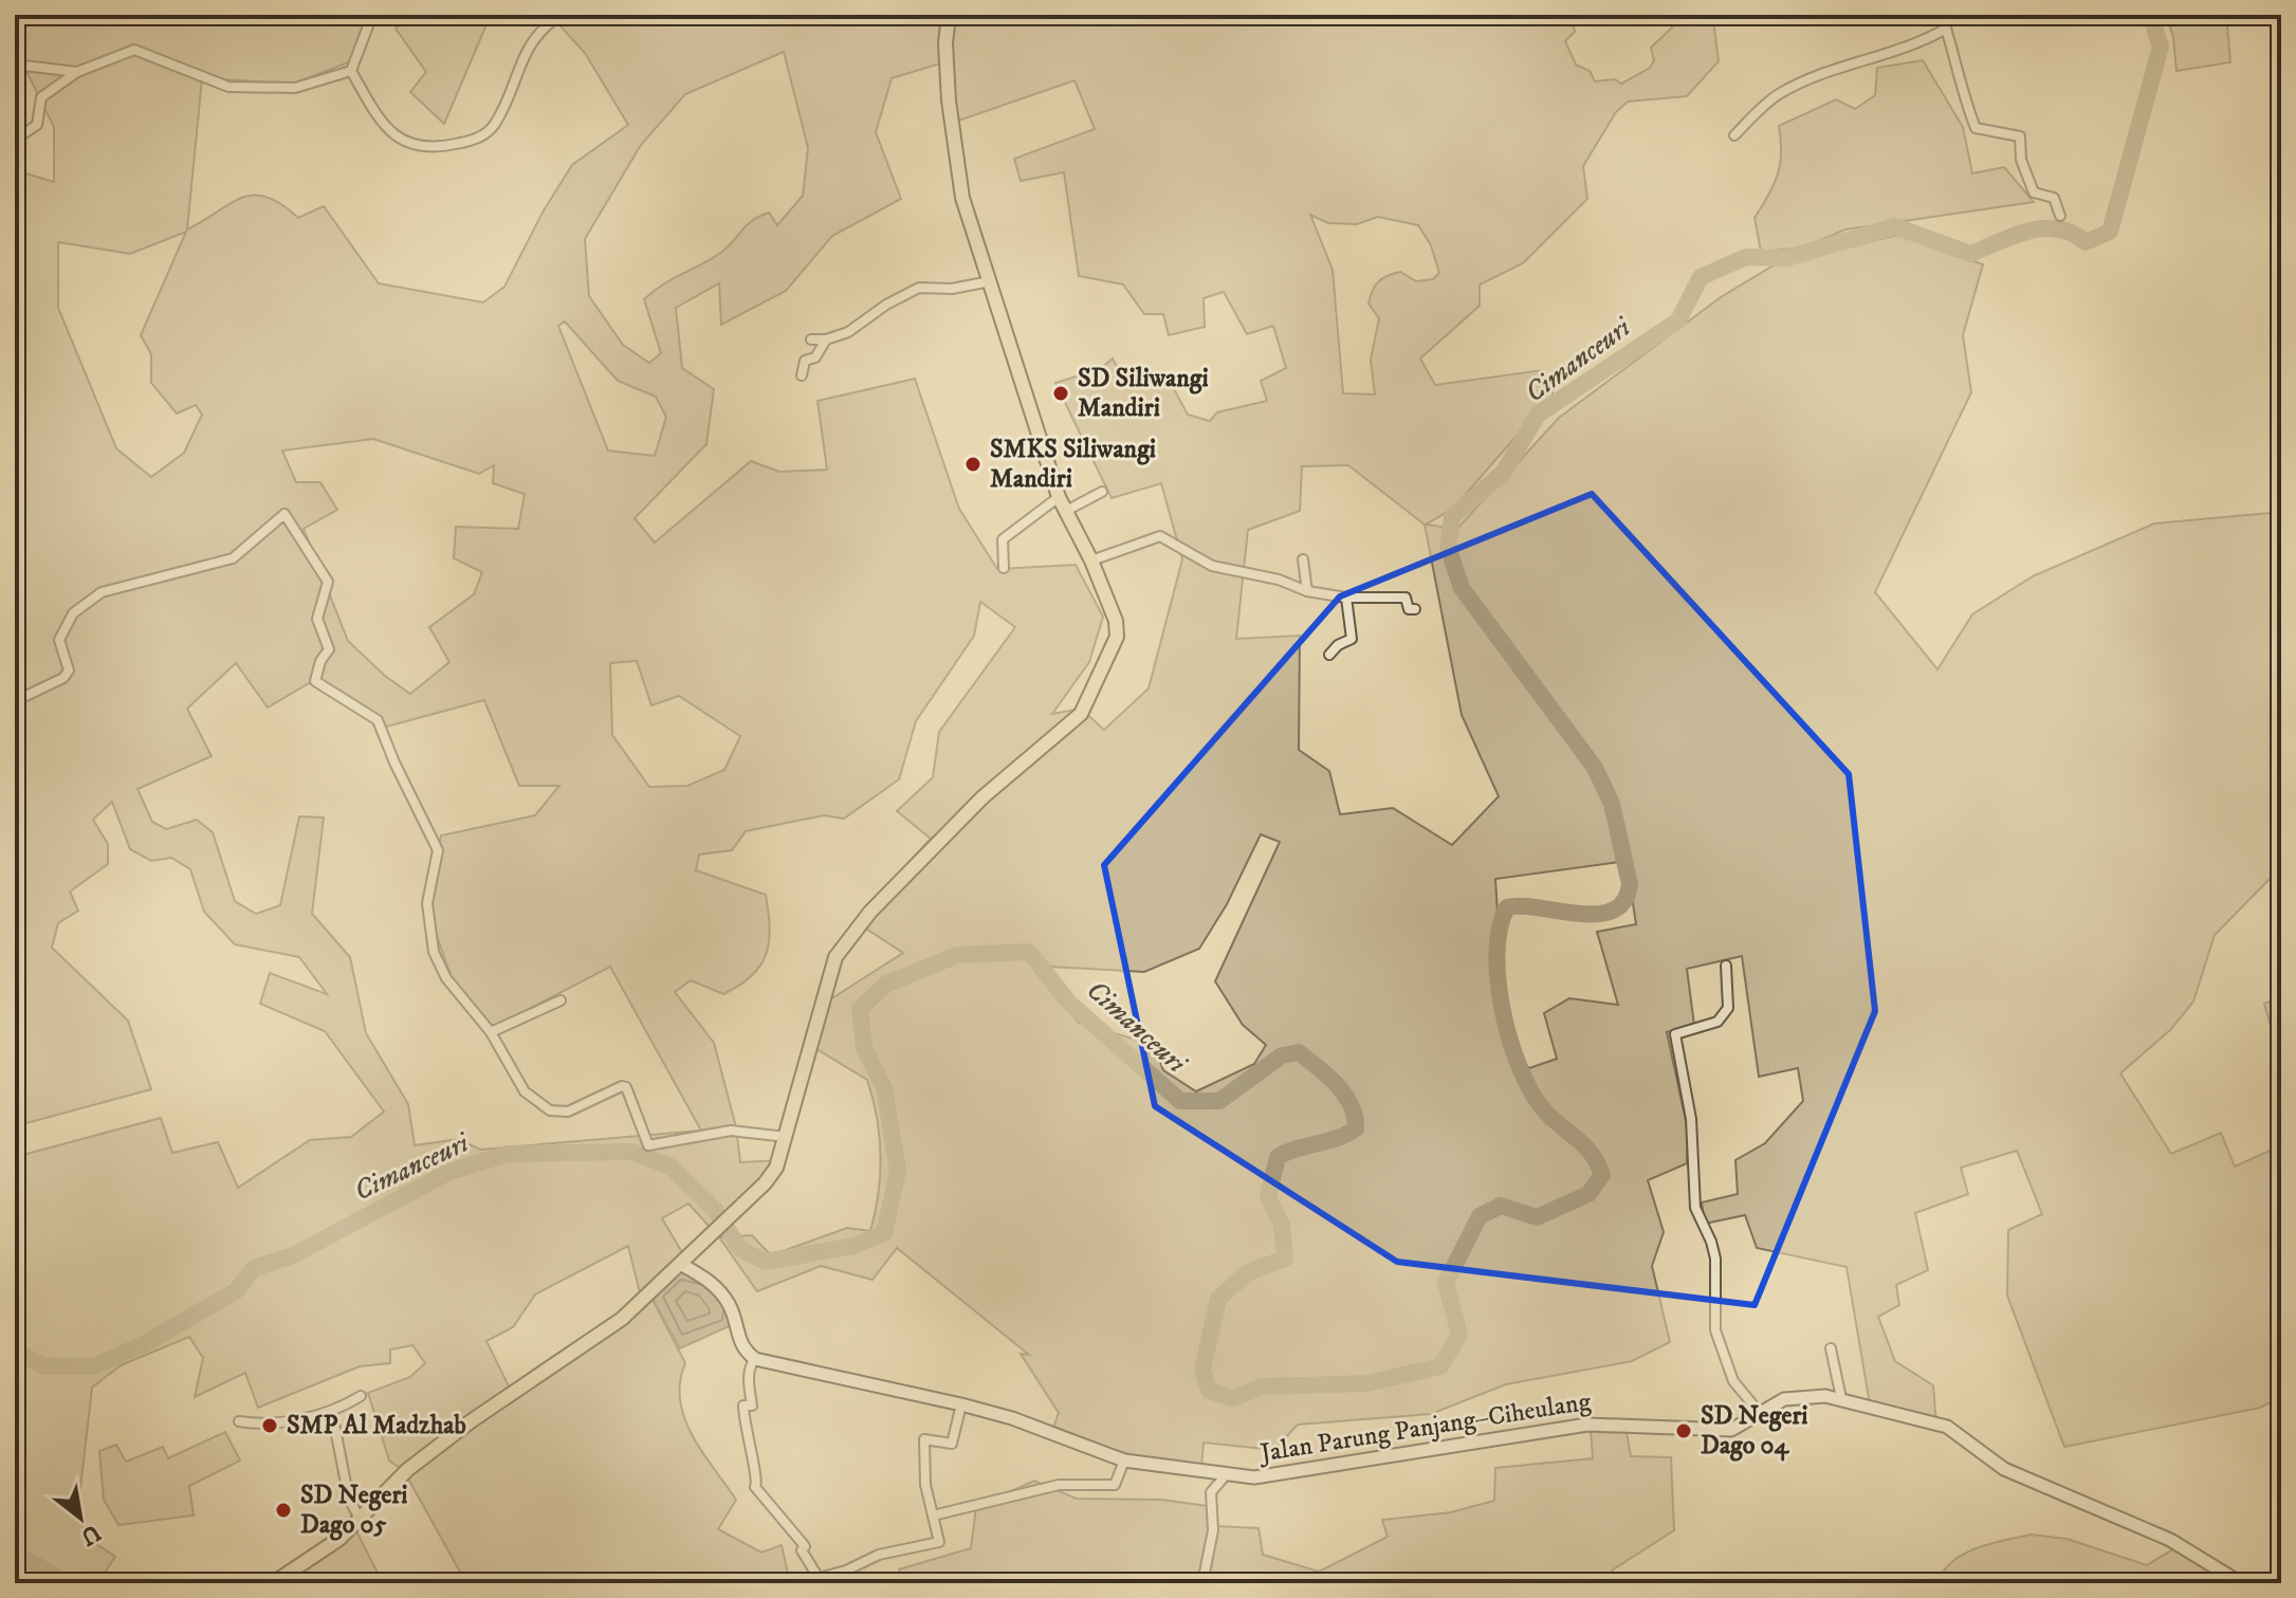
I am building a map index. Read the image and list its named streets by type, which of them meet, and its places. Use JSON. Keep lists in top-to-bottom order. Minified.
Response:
{"streets":{"street":["Jalan Parung Panjang–Ciheulang"]},"water":["Cimanceuri"],"places":["SD Siliwangi Mandiri","SMKS Siliwangi Mandiri","SMP Al Madzhab","SD Negeri Dago 04","SD Negeri Dago 05"],"north":"bottom right"}
